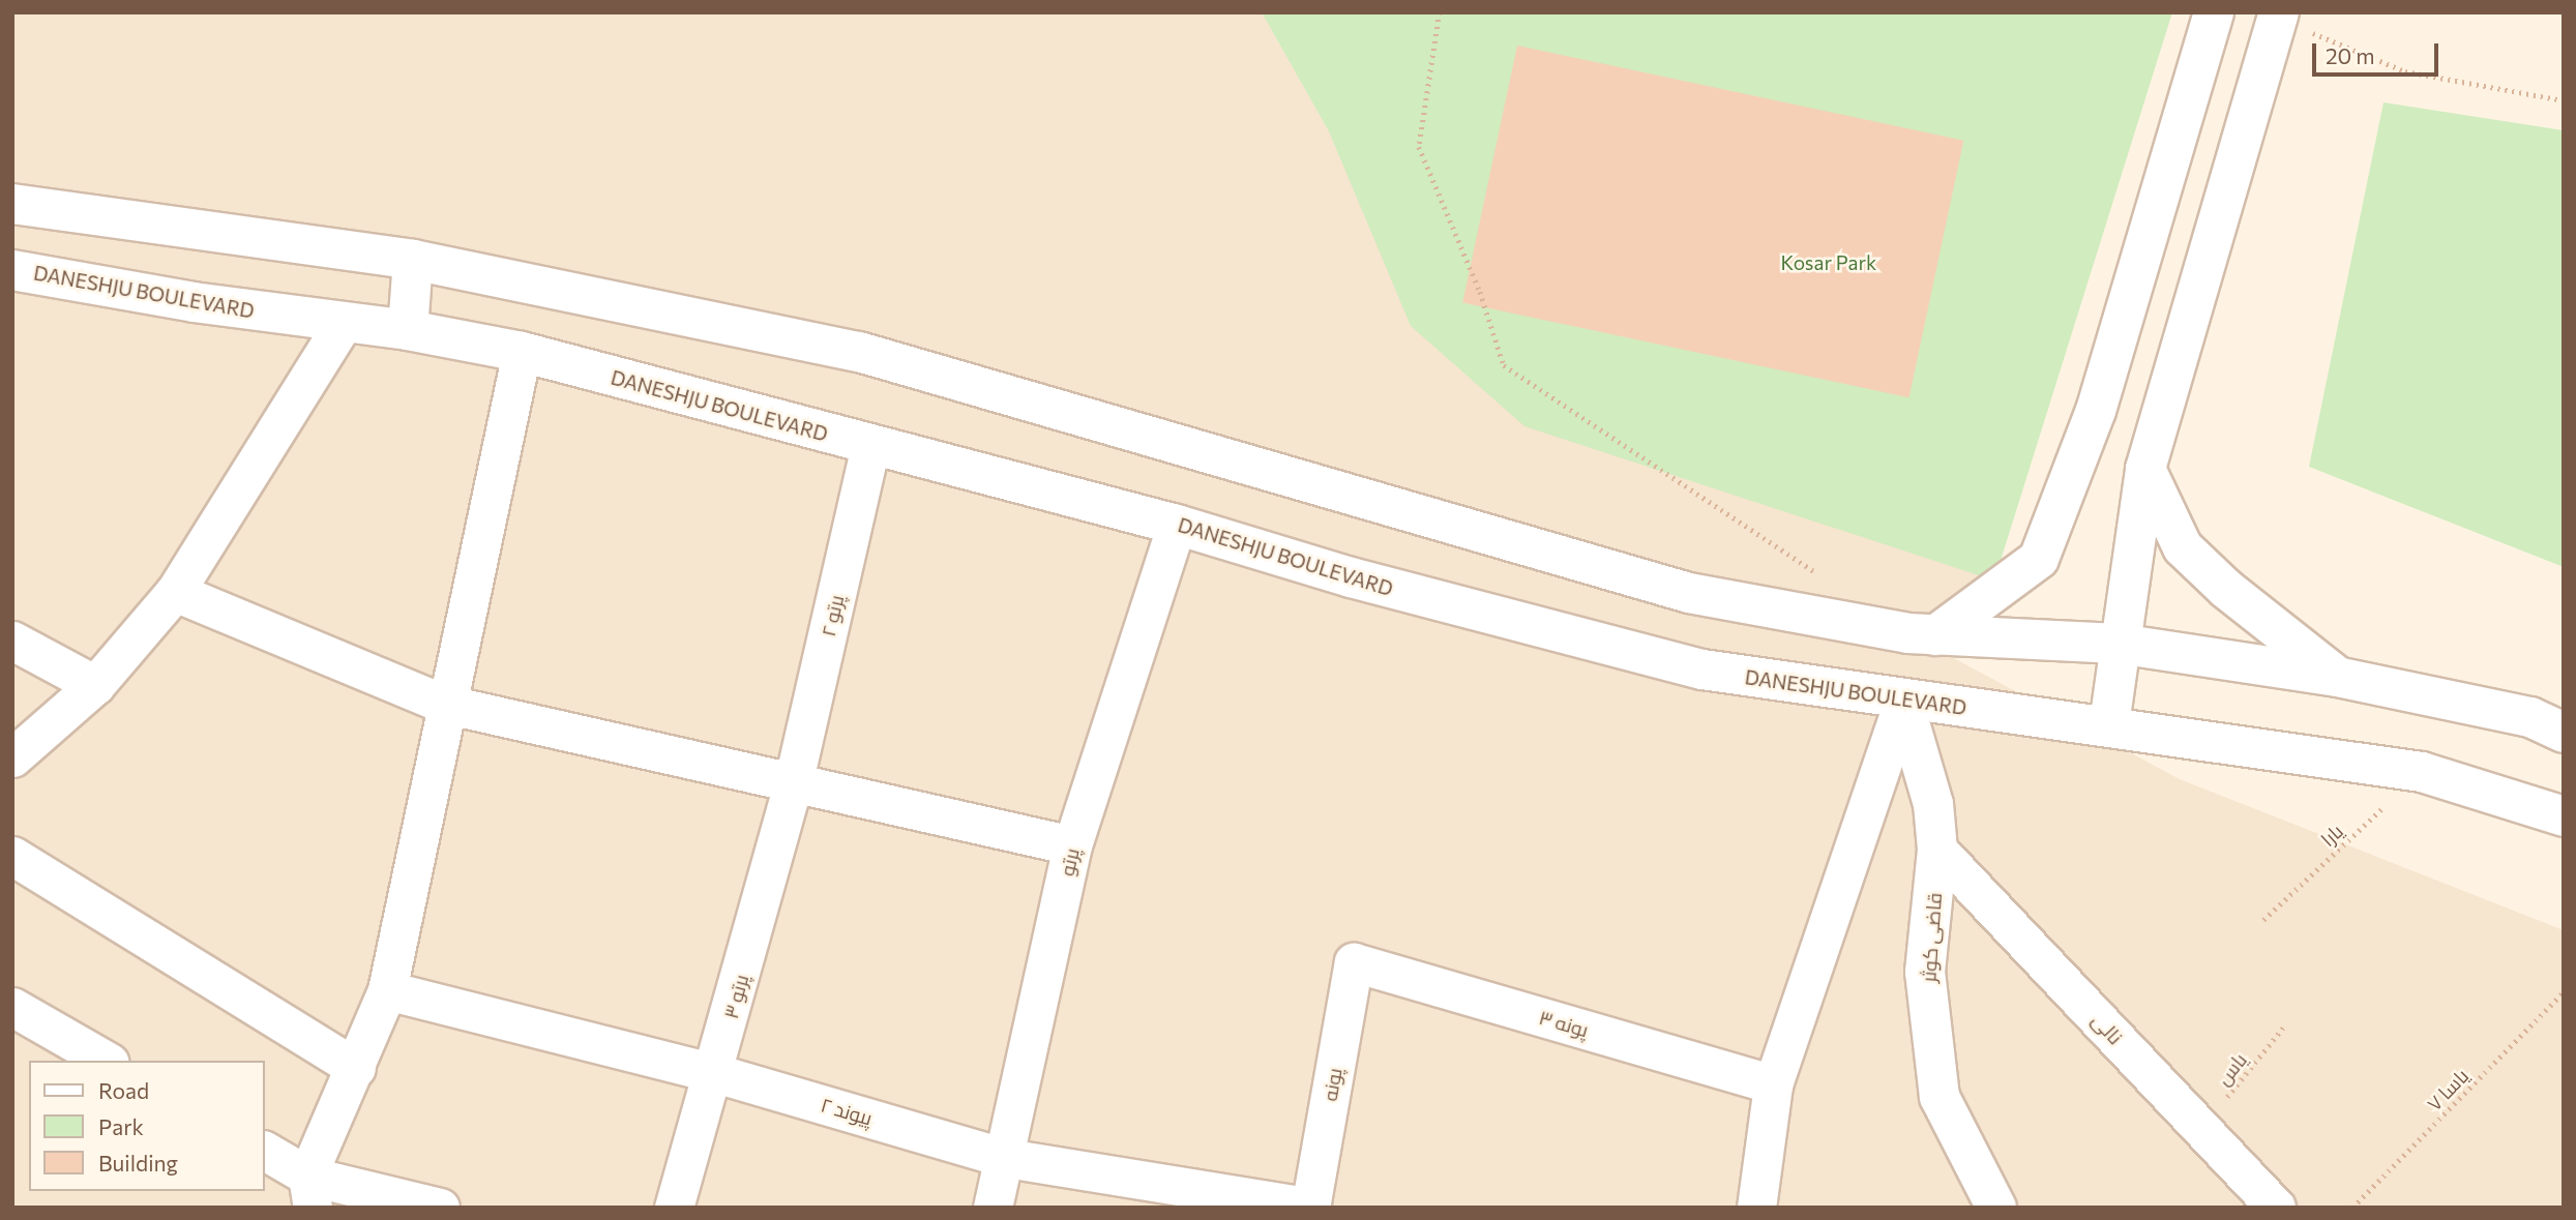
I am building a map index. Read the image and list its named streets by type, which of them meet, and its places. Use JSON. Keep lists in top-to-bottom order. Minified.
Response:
{"streets":{"main road":["DANESHJU BOULEVARD","قاضی کوثر"],"street":["پرتو ۲","پرتو","پرتو ۳","پونه ۳","نالی","پونه","پیوند ۲"],"path":["یارا","یاس","یاسا ۷"]},"crossings":[["DANESHJU BOULEVARD","پرتو ۲"],["DANESHJU BOULEVARD","یارا"],["DANESHJU BOULEVARD","پرتو"],["DANESHJU BOULEVARD","قاضی کوثر"],["پرتو ۲","پرتو ۳"],["پرتو","پیوند ۲"],["قاضی کوثر","نالی"],["پرتو ۳","پیوند ۲"],["پونه ۳","پونه"],["نالی","یاس"],["پونه","پیوند ۲"]],"parks":["Kosar Park"],"legend":["Road","Park","Building"],"scale_bar":"20 m"}
